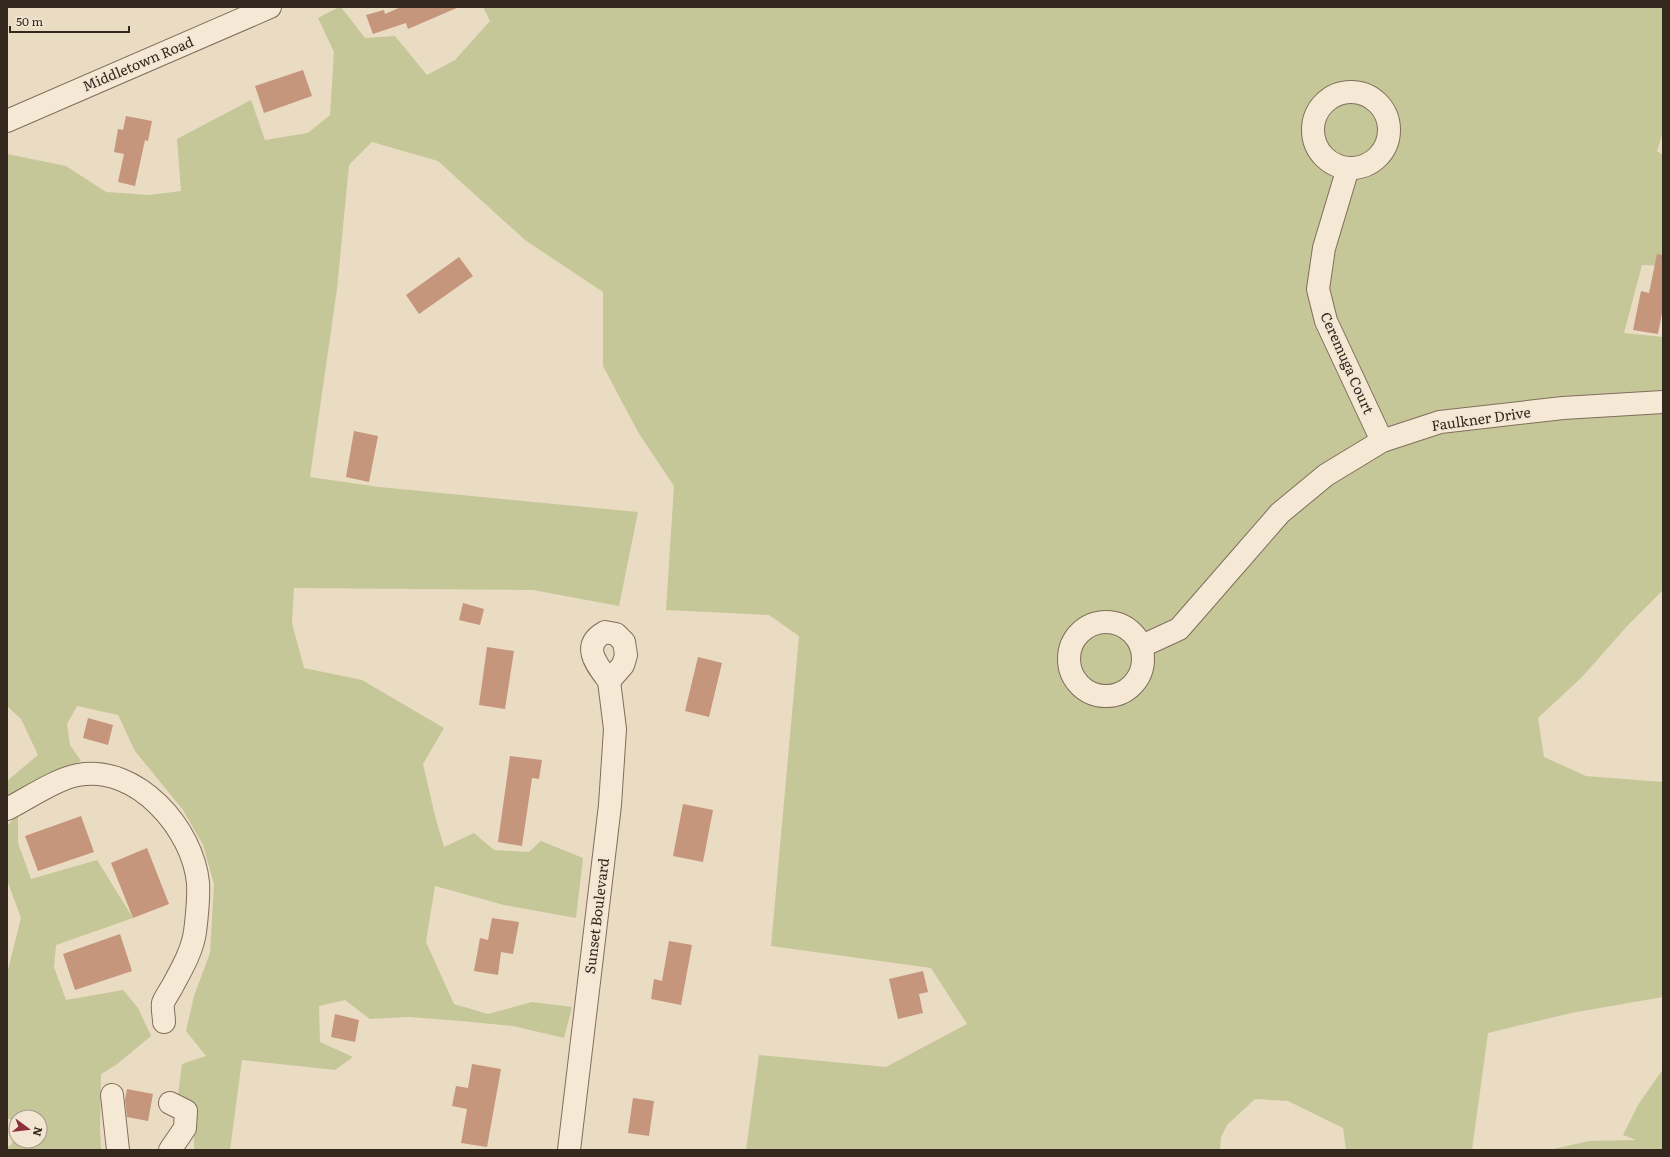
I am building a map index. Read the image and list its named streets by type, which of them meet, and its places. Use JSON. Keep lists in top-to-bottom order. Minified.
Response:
{"streets":{"street":["Middletown Road","Ceremuga Court","Faulkner Drive","Sunset Boulevard"]},"crossings":[["Ceremuga Court","Faulkner Drive"]],"scale_bar":"50 m","north":"right"}
